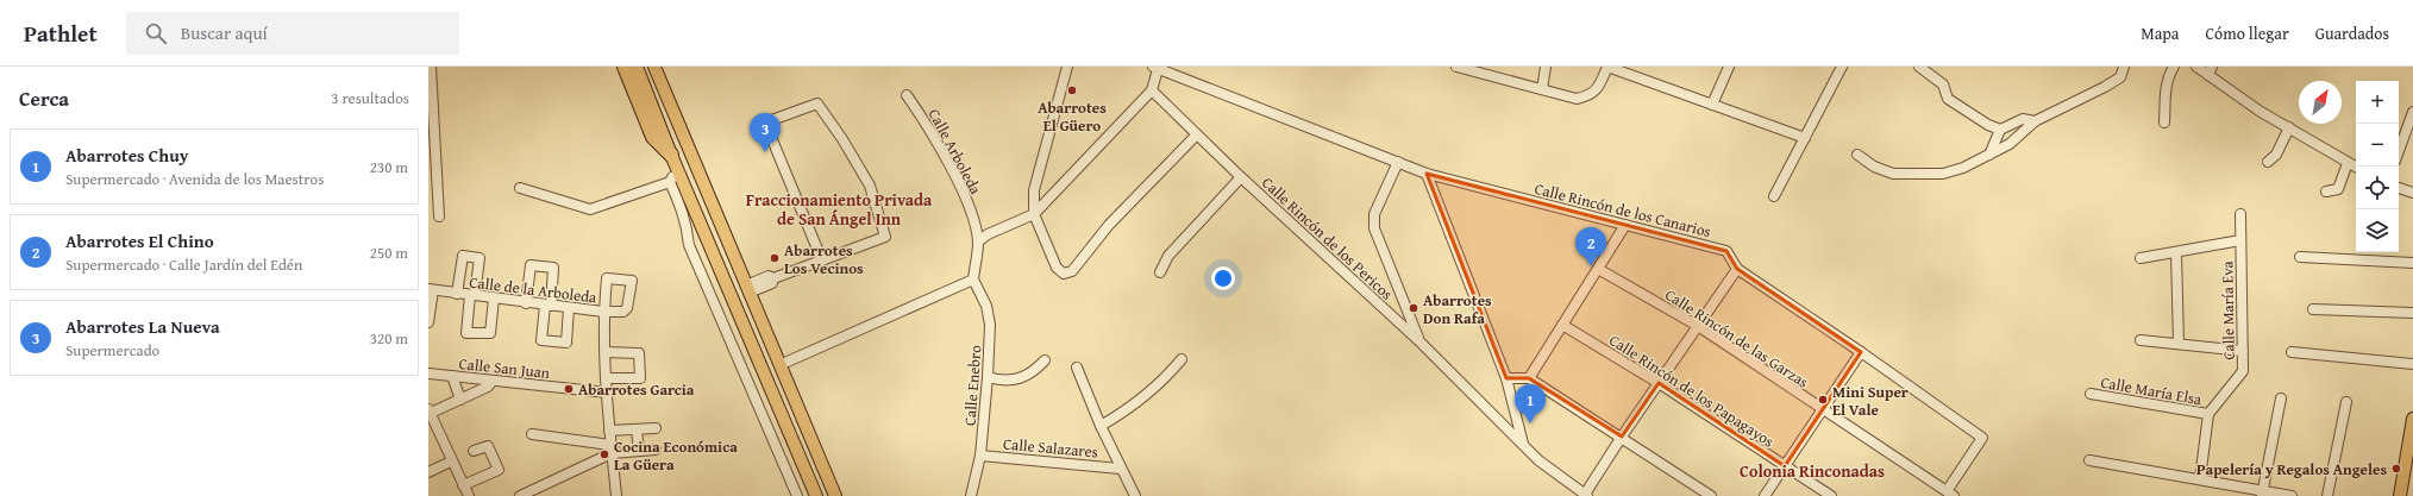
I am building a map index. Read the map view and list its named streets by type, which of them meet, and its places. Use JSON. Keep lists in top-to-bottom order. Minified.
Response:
{"streets":{"street":["Calle Arboleda","Calle Rincón de los Canarios","Calle Rincón de los Pericos","Calle de la Arboleda","Calle María Eva","Calle Rincón de las Garzas","Calle San Juan","Calle Enebro","Calle Rincón de los Papagayos","Calle María Elsa","Calle Salazares"]},"crossings":[["Calle Arboleda","Calle Enebro"],["Calle Rincón de los Canarios","Calle Rincón de las Garzas"],["Calle María Eva","Calle María Elsa"],["Calle Enebro","Calle Salazares"]],"districts":["Fraccionamiento Privada de San Ángel Inn","Colonia Rinconadas"],"places":["Abarrotes El Güero","Abarrotes Los Vecinos","Abarrotes Don Rafa","Abarrotes Garcia","Mini Super El Vale","Cocina Económica La Güera","Papelería y Regalos Angeles"],"north":"top right","page":{"header":"Pathlet","search":"Buscar aquí","nav":["Mapa","Cómo llegar","Guardados"],"heading":["Cerca","3 resultados"],"map_buttons":["+","−"],"pins":["3","2","1"],"list":[{"mark":"1","name":"Abarrotes Chuy","note":"Supermercado · Avenida de los Maestros","value":"230 m"},{"mark":"2","name":"Abarrotes El Chino","note":"Supermercado · Calle Jardín del Edén","value":"250 m"},{"mark":"3","name":"Abarrotes La Nueva","note":"Supermercado","value":"320 m"}]}}
